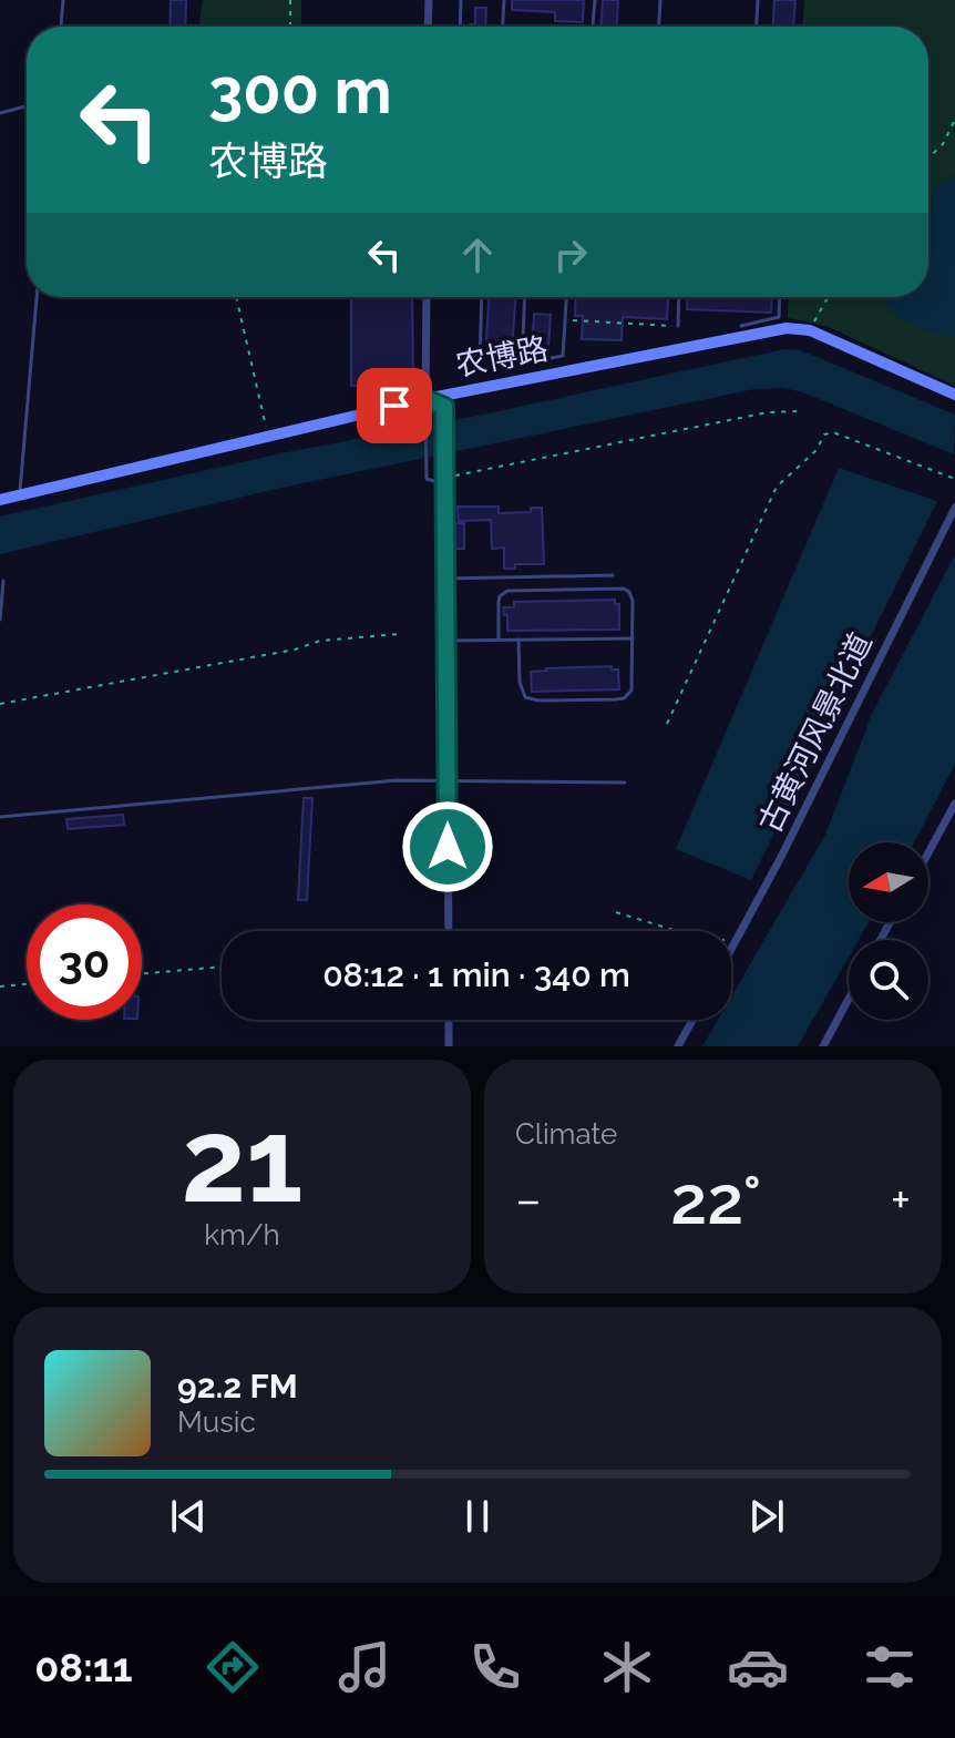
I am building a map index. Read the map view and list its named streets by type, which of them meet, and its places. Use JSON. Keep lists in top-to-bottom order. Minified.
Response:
{"streets":{"street":["农博路","古黄河风景北道"]},"north":"left","page":{"turn":["300 m","农博路"],"limit":"30","trip":"08:12 · 1 min · 340 m","tile":[["21","km/h"],"Climate"],"heat":["−","22°","+"],"song":["92.2 FM","Music"],"tabs":"08:11"}}
